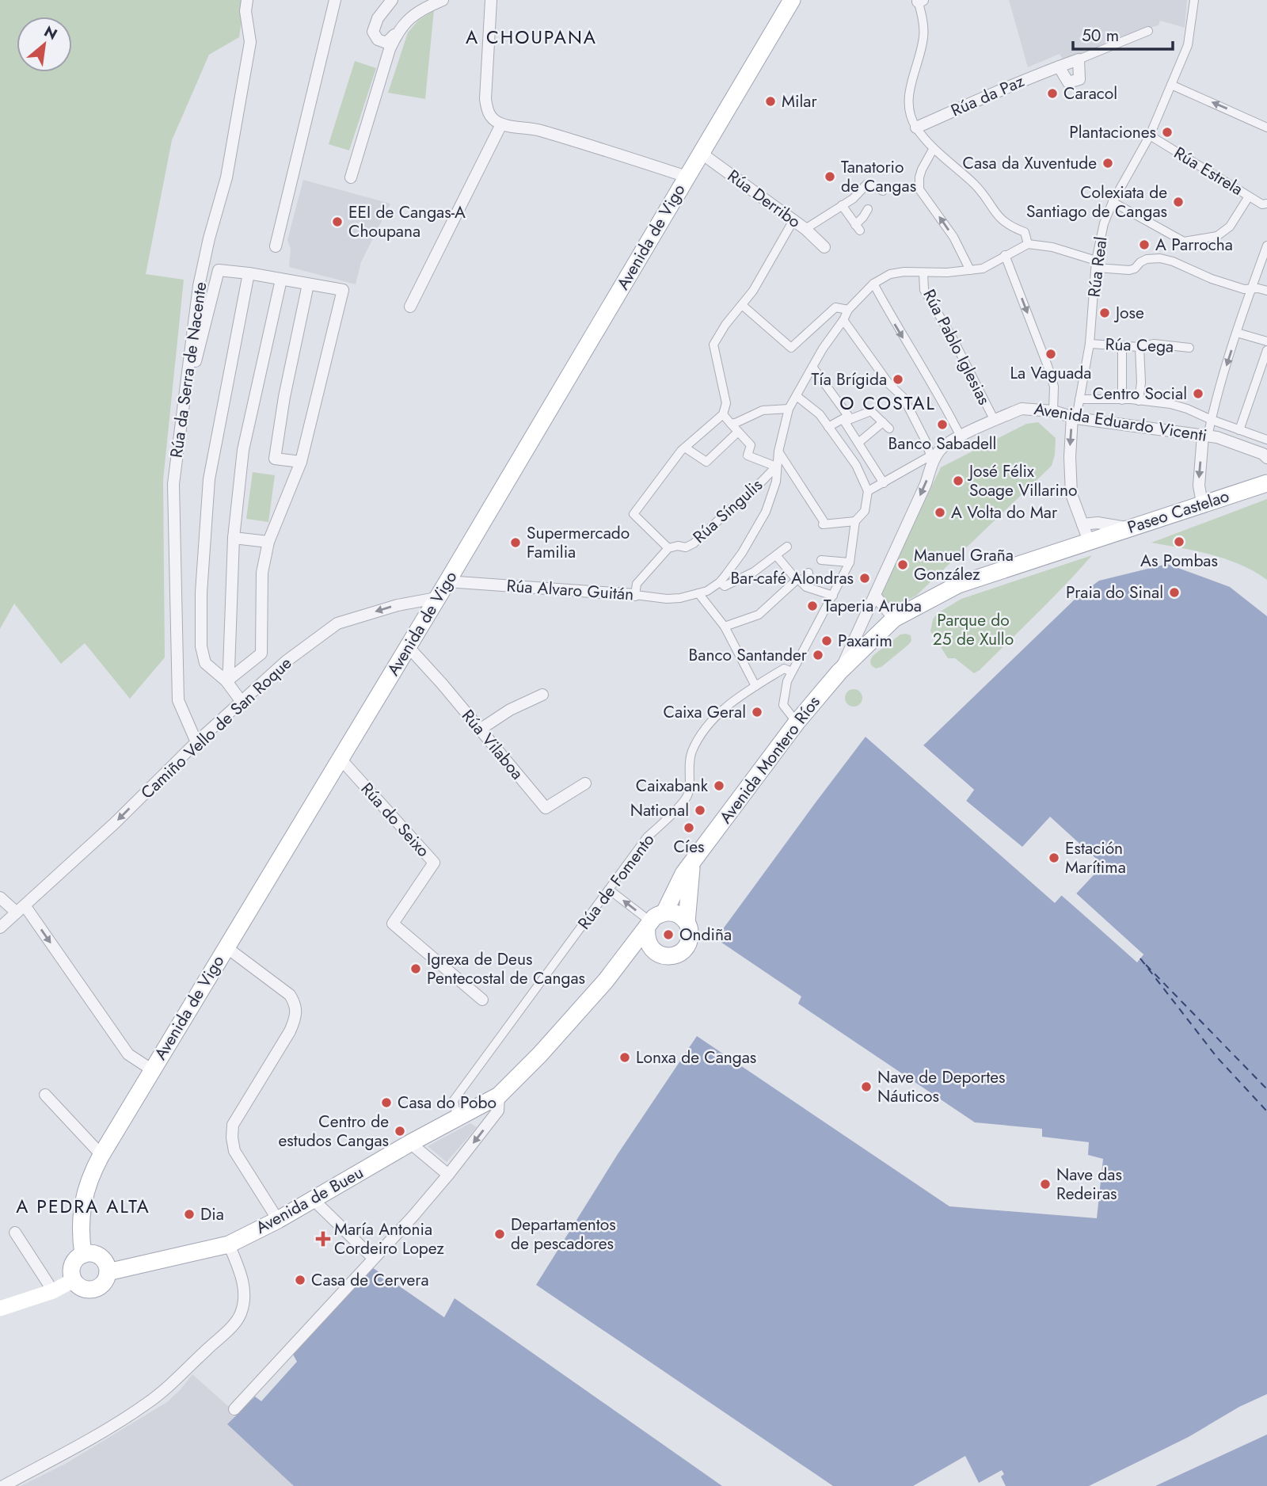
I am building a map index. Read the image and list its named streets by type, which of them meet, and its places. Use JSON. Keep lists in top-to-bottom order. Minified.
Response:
{"streets":{"main road":["Avenida de Vigo","Paseo Castelao","Avenida Montero Ríos","Avenida de Bueu"],"street":["Rúa da Paz","Rúa Estrela","Rúa Derribo","Rúa Real","Rúa Cega","Rúa Pablo Iglesias","Rúa da Serra de Nacente","Avenida Eduardo Vicenti","Rúa Síngulis","Rúa Alvaro Guitán","Camiño Vello de San Roque","Rúa Vilaboa","Rúa do Seixo","Rúa de Fomento"]},"crossings":[["Rúa Estrela","Rúa Real"],["Rúa Derribo","Avenida de Vigo"],["Avenida de Vigo","Rúa Alvaro Guitán"],["Avenida de Vigo","Camiño Vello de San Roque"],["Avenida de Vigo","Rúa Vilaboa"],["Avenida de Vigo","Rúa do Seixo"],["Avenida de Vigo","Avenida de Bueu"],["Rúa Real","Rúa Cega"],["Rúa Real","Avenida Eduardo Vicenti"],["Rúa Pablo Iglesias","Avenida Eduardo Vicenti"],["Rúa da Serra de Nacente","Camiño Vello de San Roque"],["Avenida Eduardo Vicenti","Avenida Montero Ríos"],["Paseo Castelao","Avenida Montero Ríos"],["Rúa de Fomento","Avenida de Bueu"]],"one_way":["Camiño Vello de San Roque"],"districts":["A CHOUPANA","O COSTAL","A PEDRA ALTA"],"parks":["Parque do 25 de Xullo"],"places":{"other":["Caracol","Milar","Plantaciones","Casa da Xuventude","Tanatorio de Cangas","Colexiata de Santiago de Cangas","EEI de Cangas-A Choupana","A Parrocha","Jose","La Vaguada","Tía Brígida","Centro Social","Banco Sabadell","José Félix Soage Villarino","A Volta do Mar","As Pombas","Supermercado Familia","Manuel Graña González","Bar-café Alondras","Praia do Sinal","Taperia Aruba","Paxarim","Banco Santander","Caixa Geral","Caixabank","National","Cíes","Estación Marítima","Ondiña","Igrexa de Deus Pentecostal de Cangas","Lonxa de Cangas","Nave de Deportes Náuticos","Casa do Pobo","Centro de estudos Cangas","Nave das Redeiras","Dia","Departamentos de pescadores","Casa de Cervera"],"health":["María Antonia Cordeiro Lopez"]},"scale_bar":"50 m","north":"top right"}
